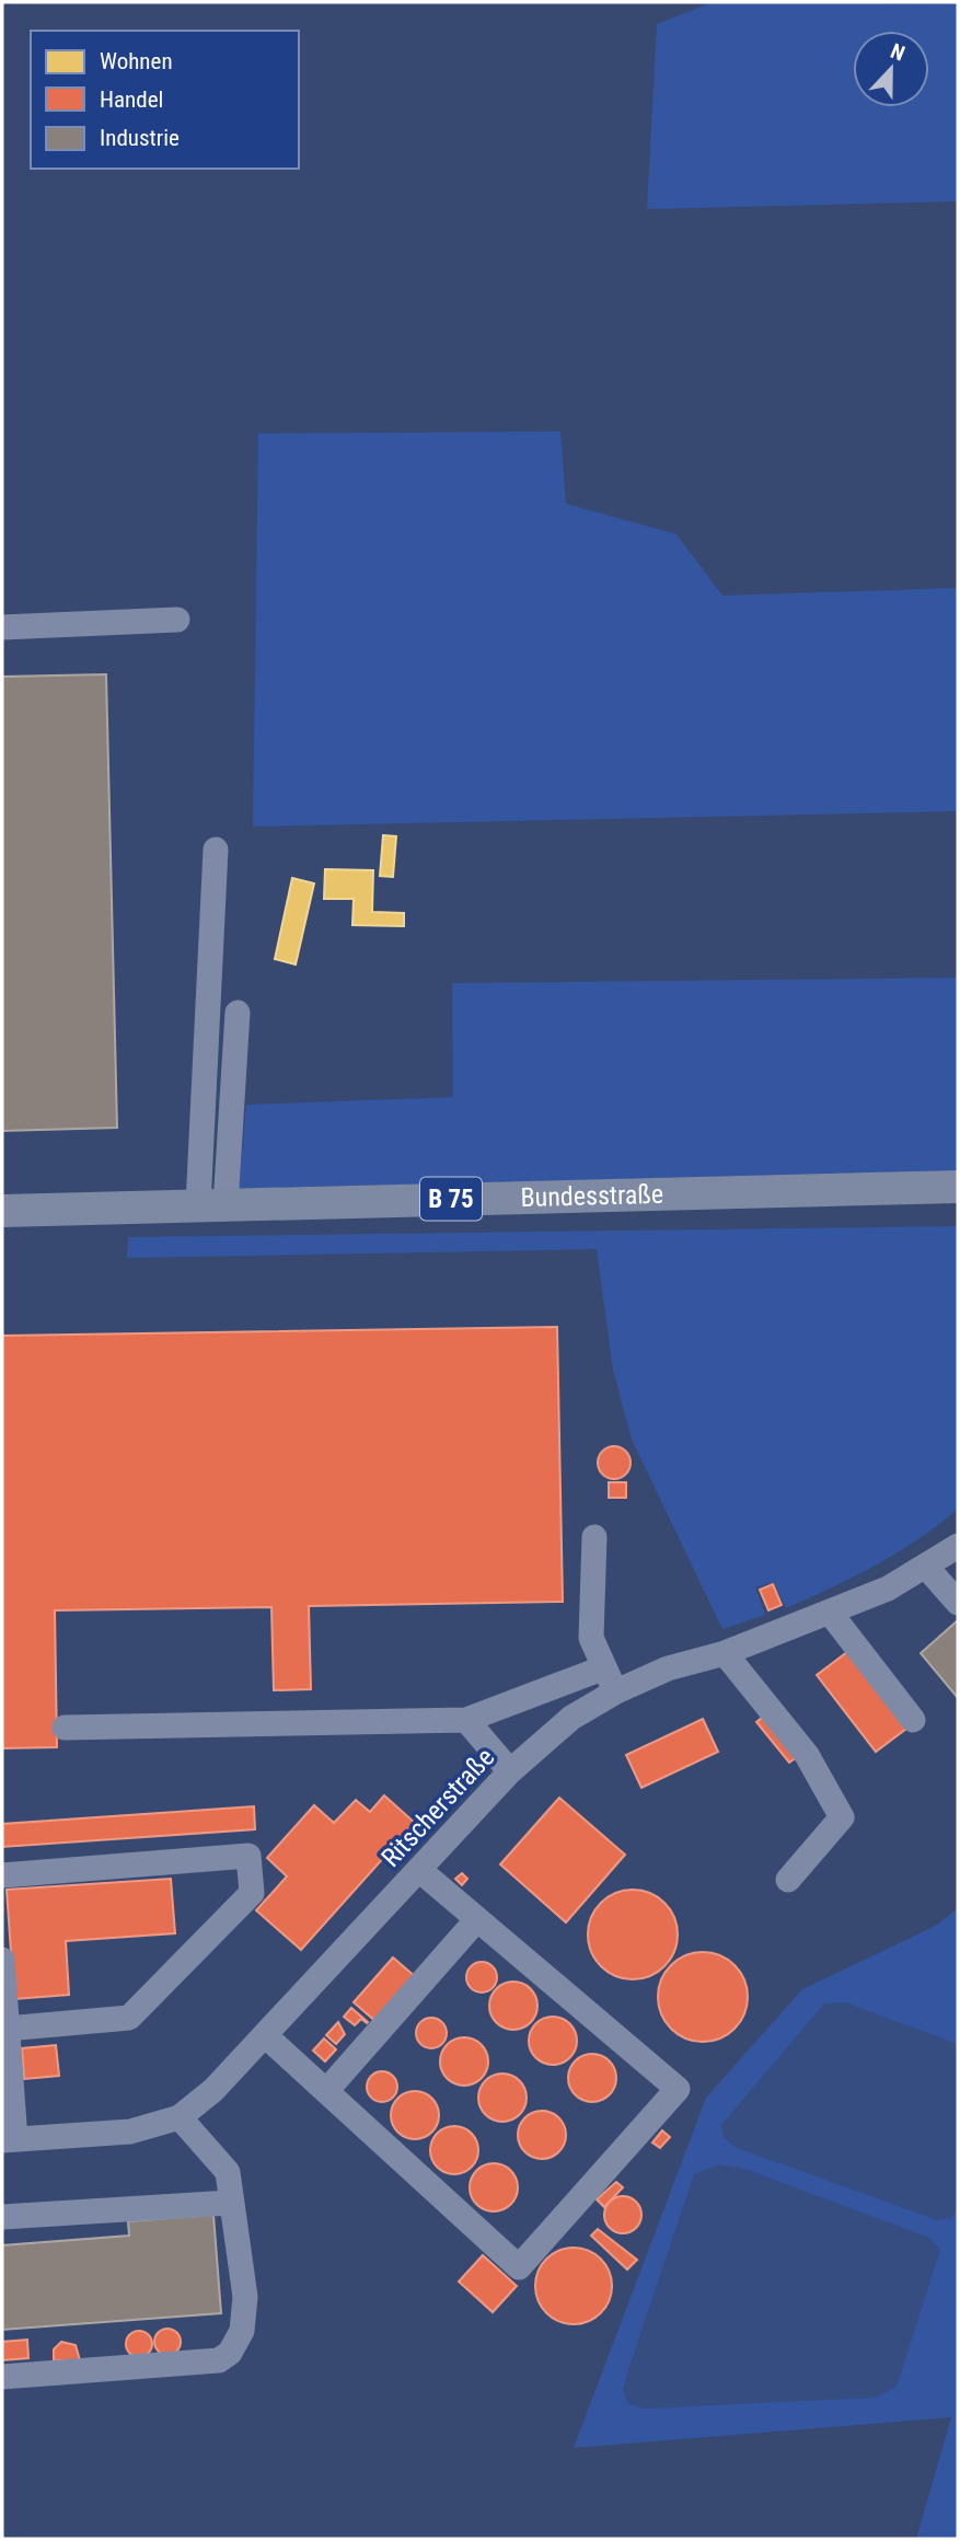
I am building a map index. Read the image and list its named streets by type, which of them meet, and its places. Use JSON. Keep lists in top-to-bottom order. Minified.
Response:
{"streets":{"main road":["Bundesstraße","B 75"],"street":["Ritscherstraße"]},"legend":["Wohnen","Handel","Industrie"],"north":"top"}
